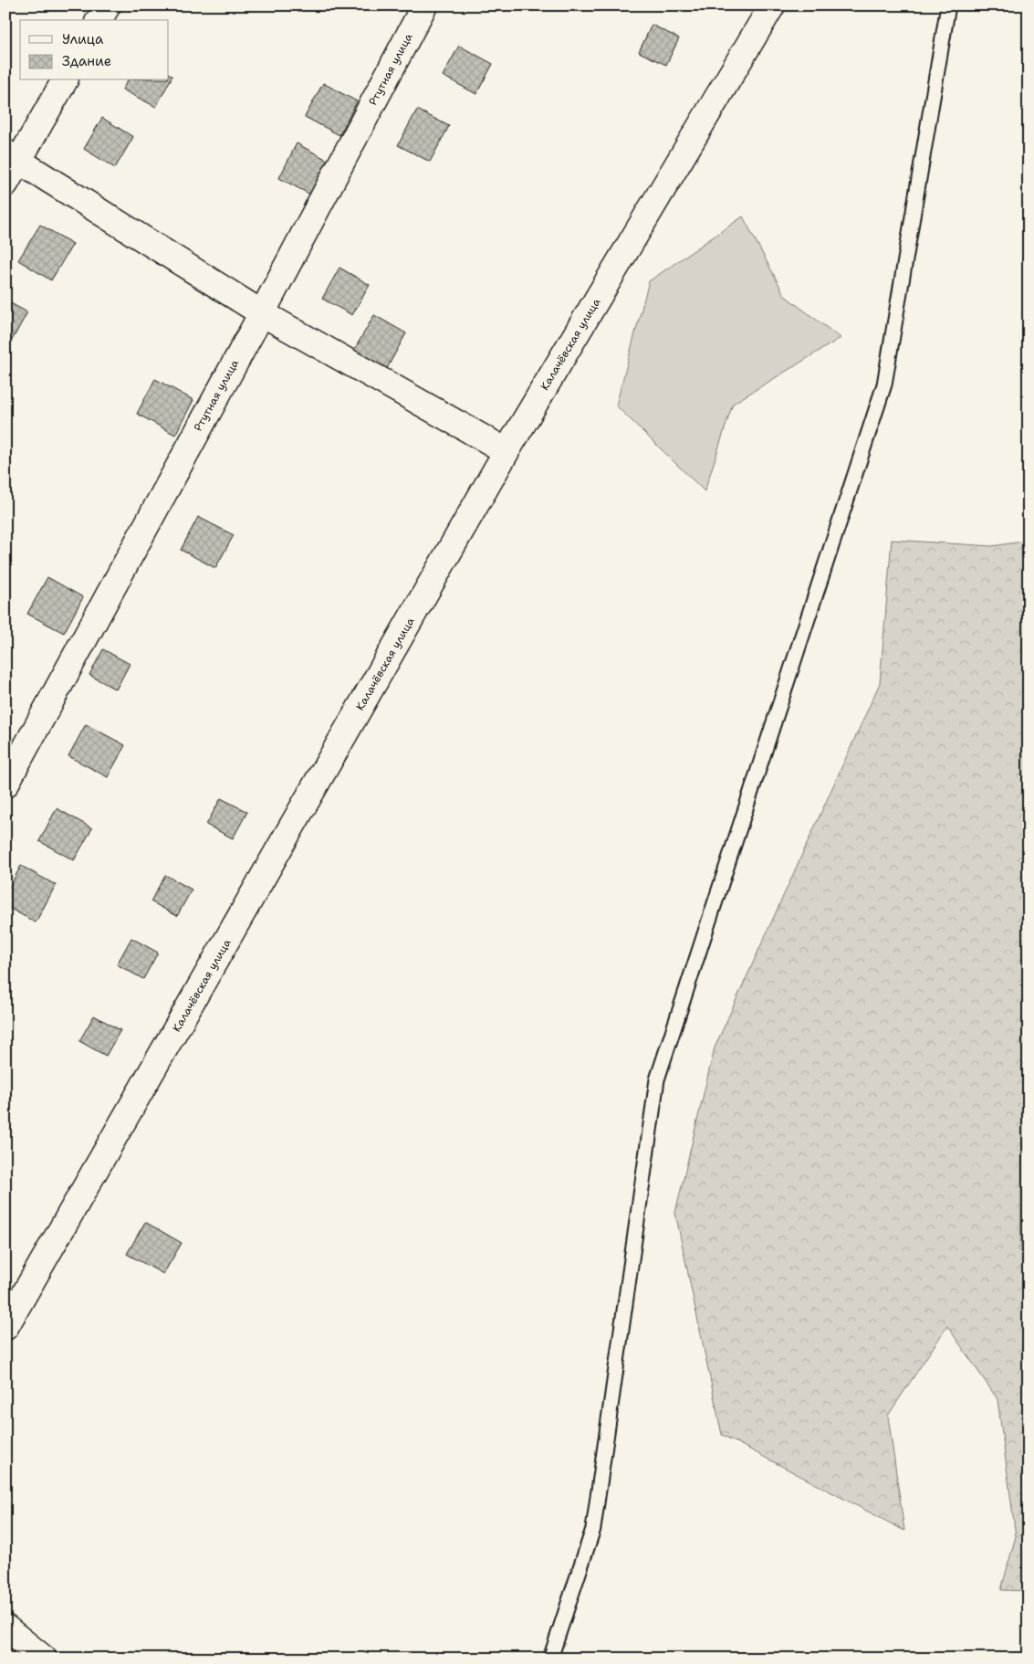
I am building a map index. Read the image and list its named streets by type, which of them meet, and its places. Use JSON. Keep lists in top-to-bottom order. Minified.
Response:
{"streets":{"street":["Ртутная улица","Калачёвская улица"]},"legend":["Улица","Здание"]}
